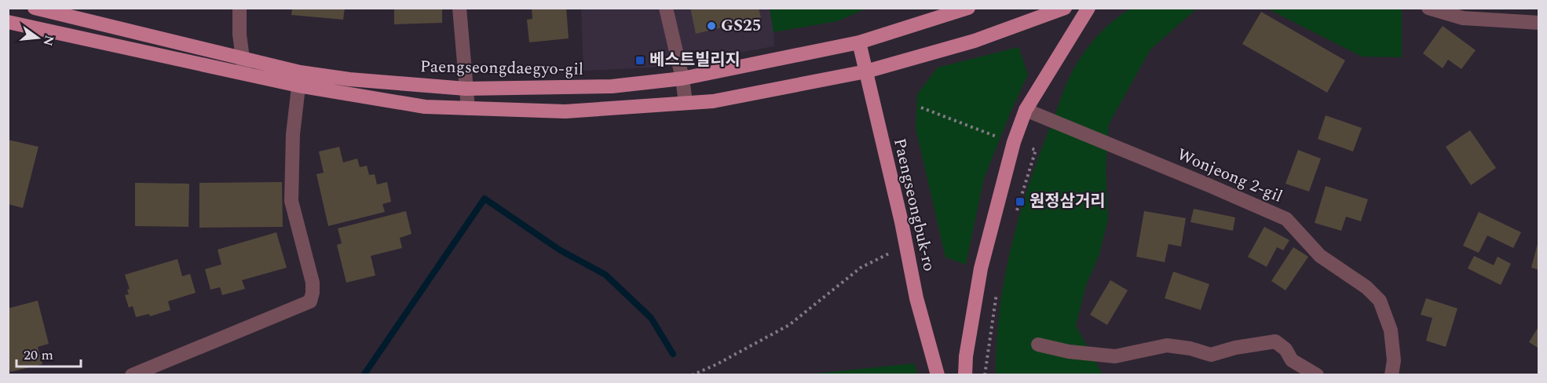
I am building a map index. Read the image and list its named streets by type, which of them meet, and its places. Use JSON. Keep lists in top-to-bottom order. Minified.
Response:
{"streets":{"main road":["Paengseongdaegyo-gil","Paengseongbuk-ro"],"street":["Wonjeong 2-gil"]},"crossings":[["Paengseongdaegyo-gil","Paengseongbuk-ro"]],"places":{"other":["GS25"],"transit":["베스트빌리지","원정삼거리"]},"scale_bar":"20 m","north":"right"}
